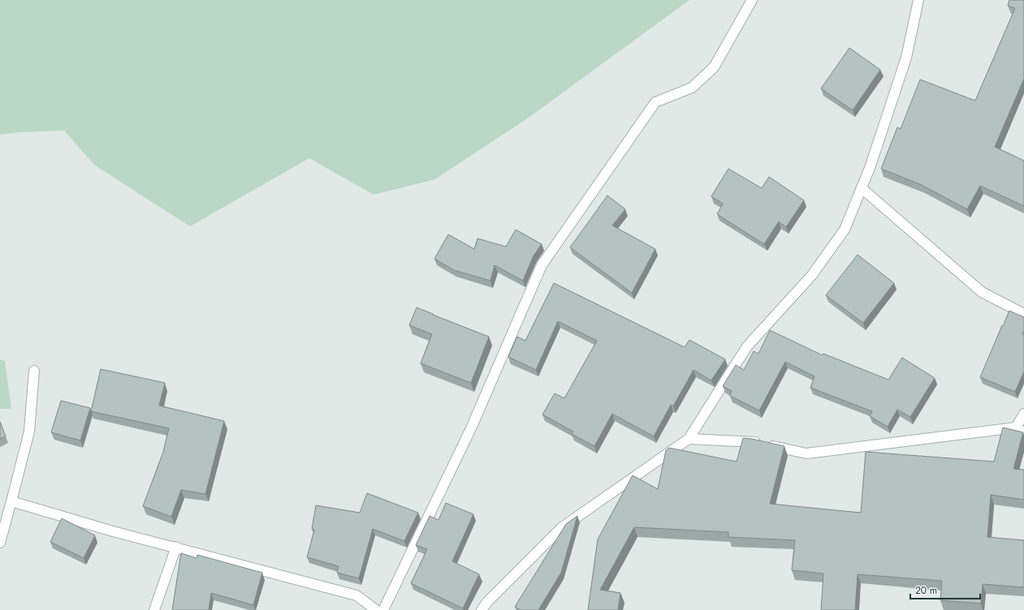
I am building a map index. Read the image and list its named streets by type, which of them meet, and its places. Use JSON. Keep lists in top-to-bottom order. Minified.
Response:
{"scale_bar":"20 m"}
